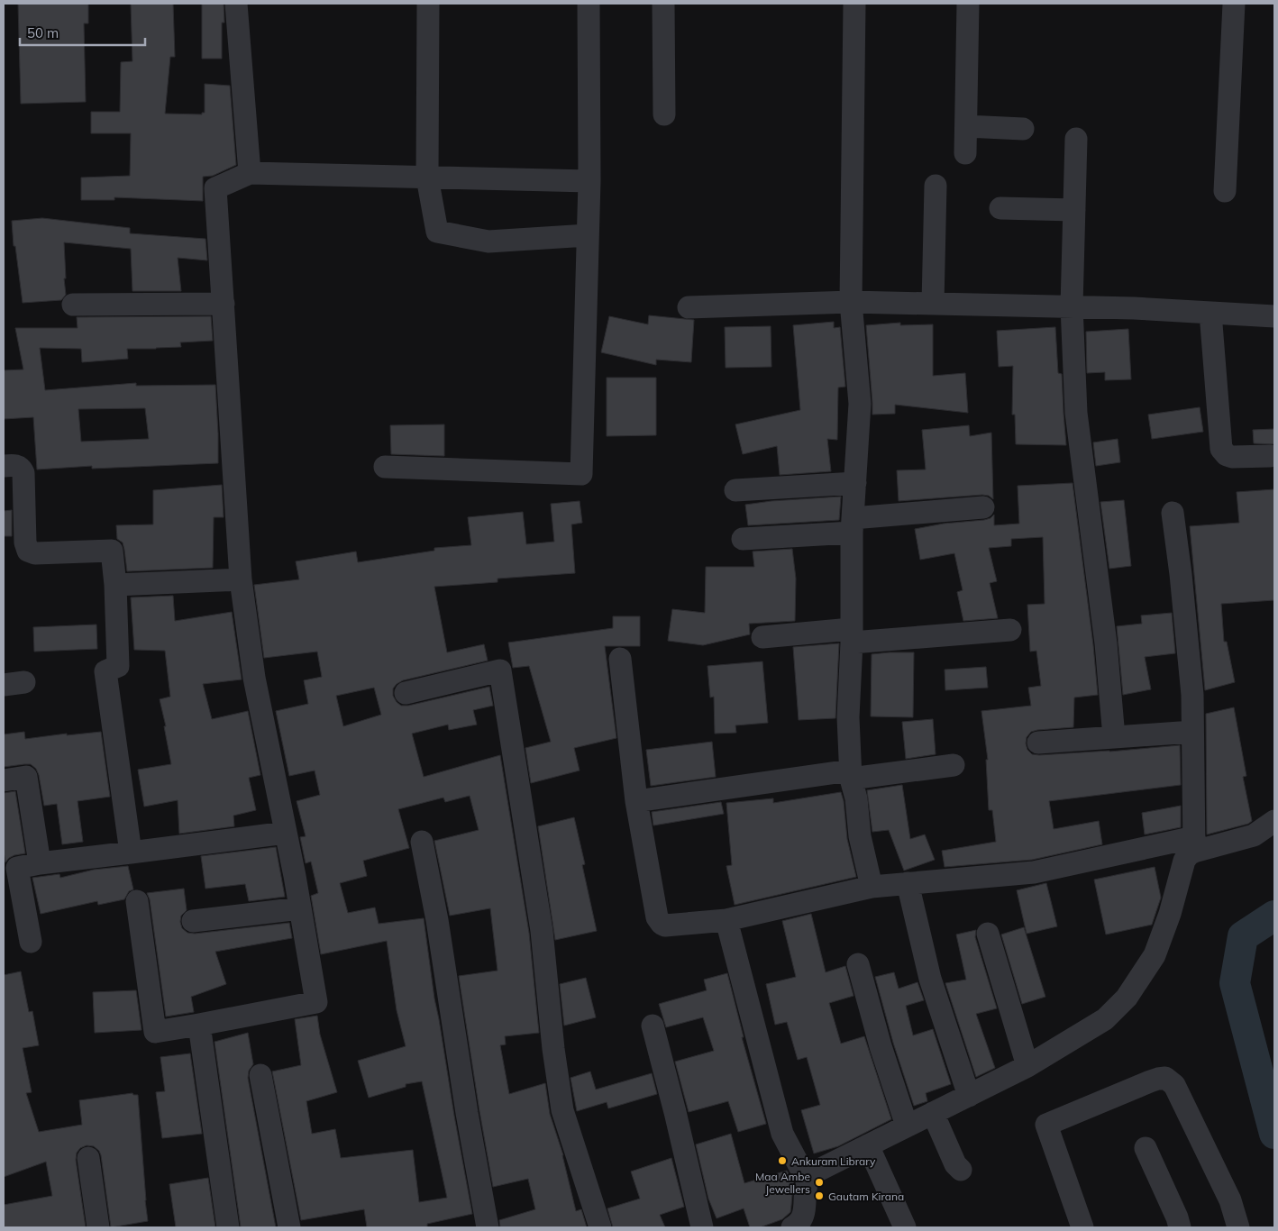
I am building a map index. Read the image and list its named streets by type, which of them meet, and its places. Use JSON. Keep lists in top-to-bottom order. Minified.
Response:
{"places":["Ankuram Library","Maa Ambe Jewellers","Gautam Kirana"],"scale_bar":"50 m"}
